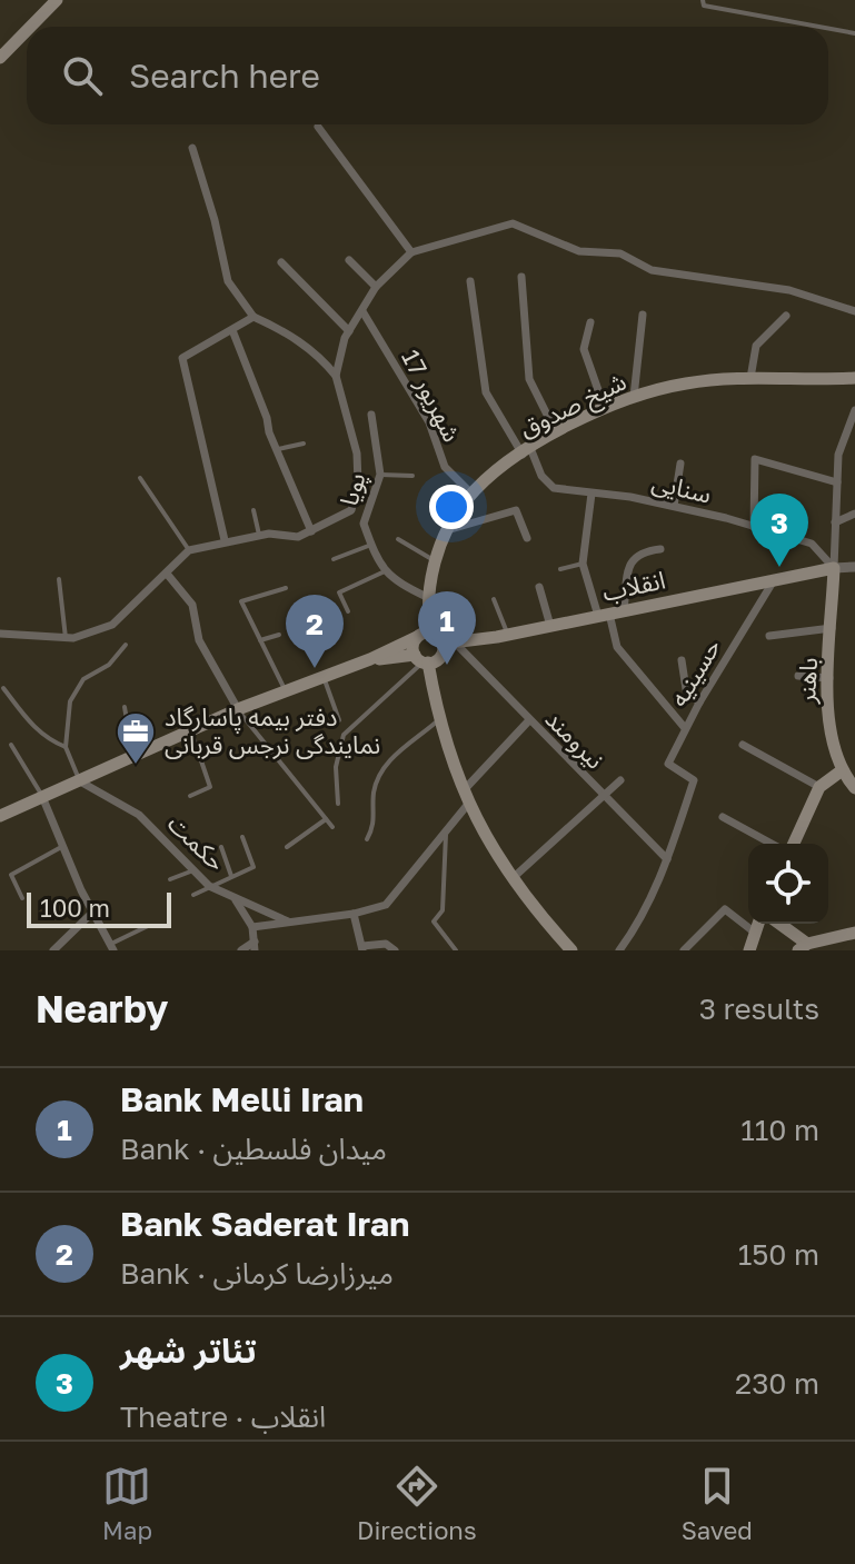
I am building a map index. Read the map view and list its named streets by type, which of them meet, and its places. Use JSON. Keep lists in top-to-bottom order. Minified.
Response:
{"streets":{"main road":["شیخ صدوق","انقلاب","باهنر"],"street":["17 شهریور","سنایی","پویا","حسینیه","نیرومند","حکمت"]},"crossings":[["17 شهریور","شیخ صدوق"],["شیخ صدوق","سنایی"],["شیخ صدوق","حکمت"],["سنایی","انقلاب"],["سنایی","باهنر"],["انقلاب","حسینیه"],["انقلاب","باهنر"],["انقلاب","نیرومند"],["حسینیه","نیرومند"],["نیرومند","حکمت"]],"places":{"office":["دفتر بیمه پاسارگاد نمایندگی نرجس قربانی"]},"scale_bar":"100 m","page":{"search":"Search here","pins":["3","1","2"],"scale":"100 m","heading":["Nearby","3 results"],"list":[{"mark":"1","name":"Bank Melli Iran","note":"Bank · میدان فلسطین","value":"110 m"},{"mark":"2","name":"Bank Saderat Iran","note":"Bank · میرزارضا کرمانی","value":"150 m"},{"mark":"3","name":"تئاتر شهر","note":"Theatre · انقلاب","value":"230 m"}],"nav":["Map","Directions","Saved"]}}
